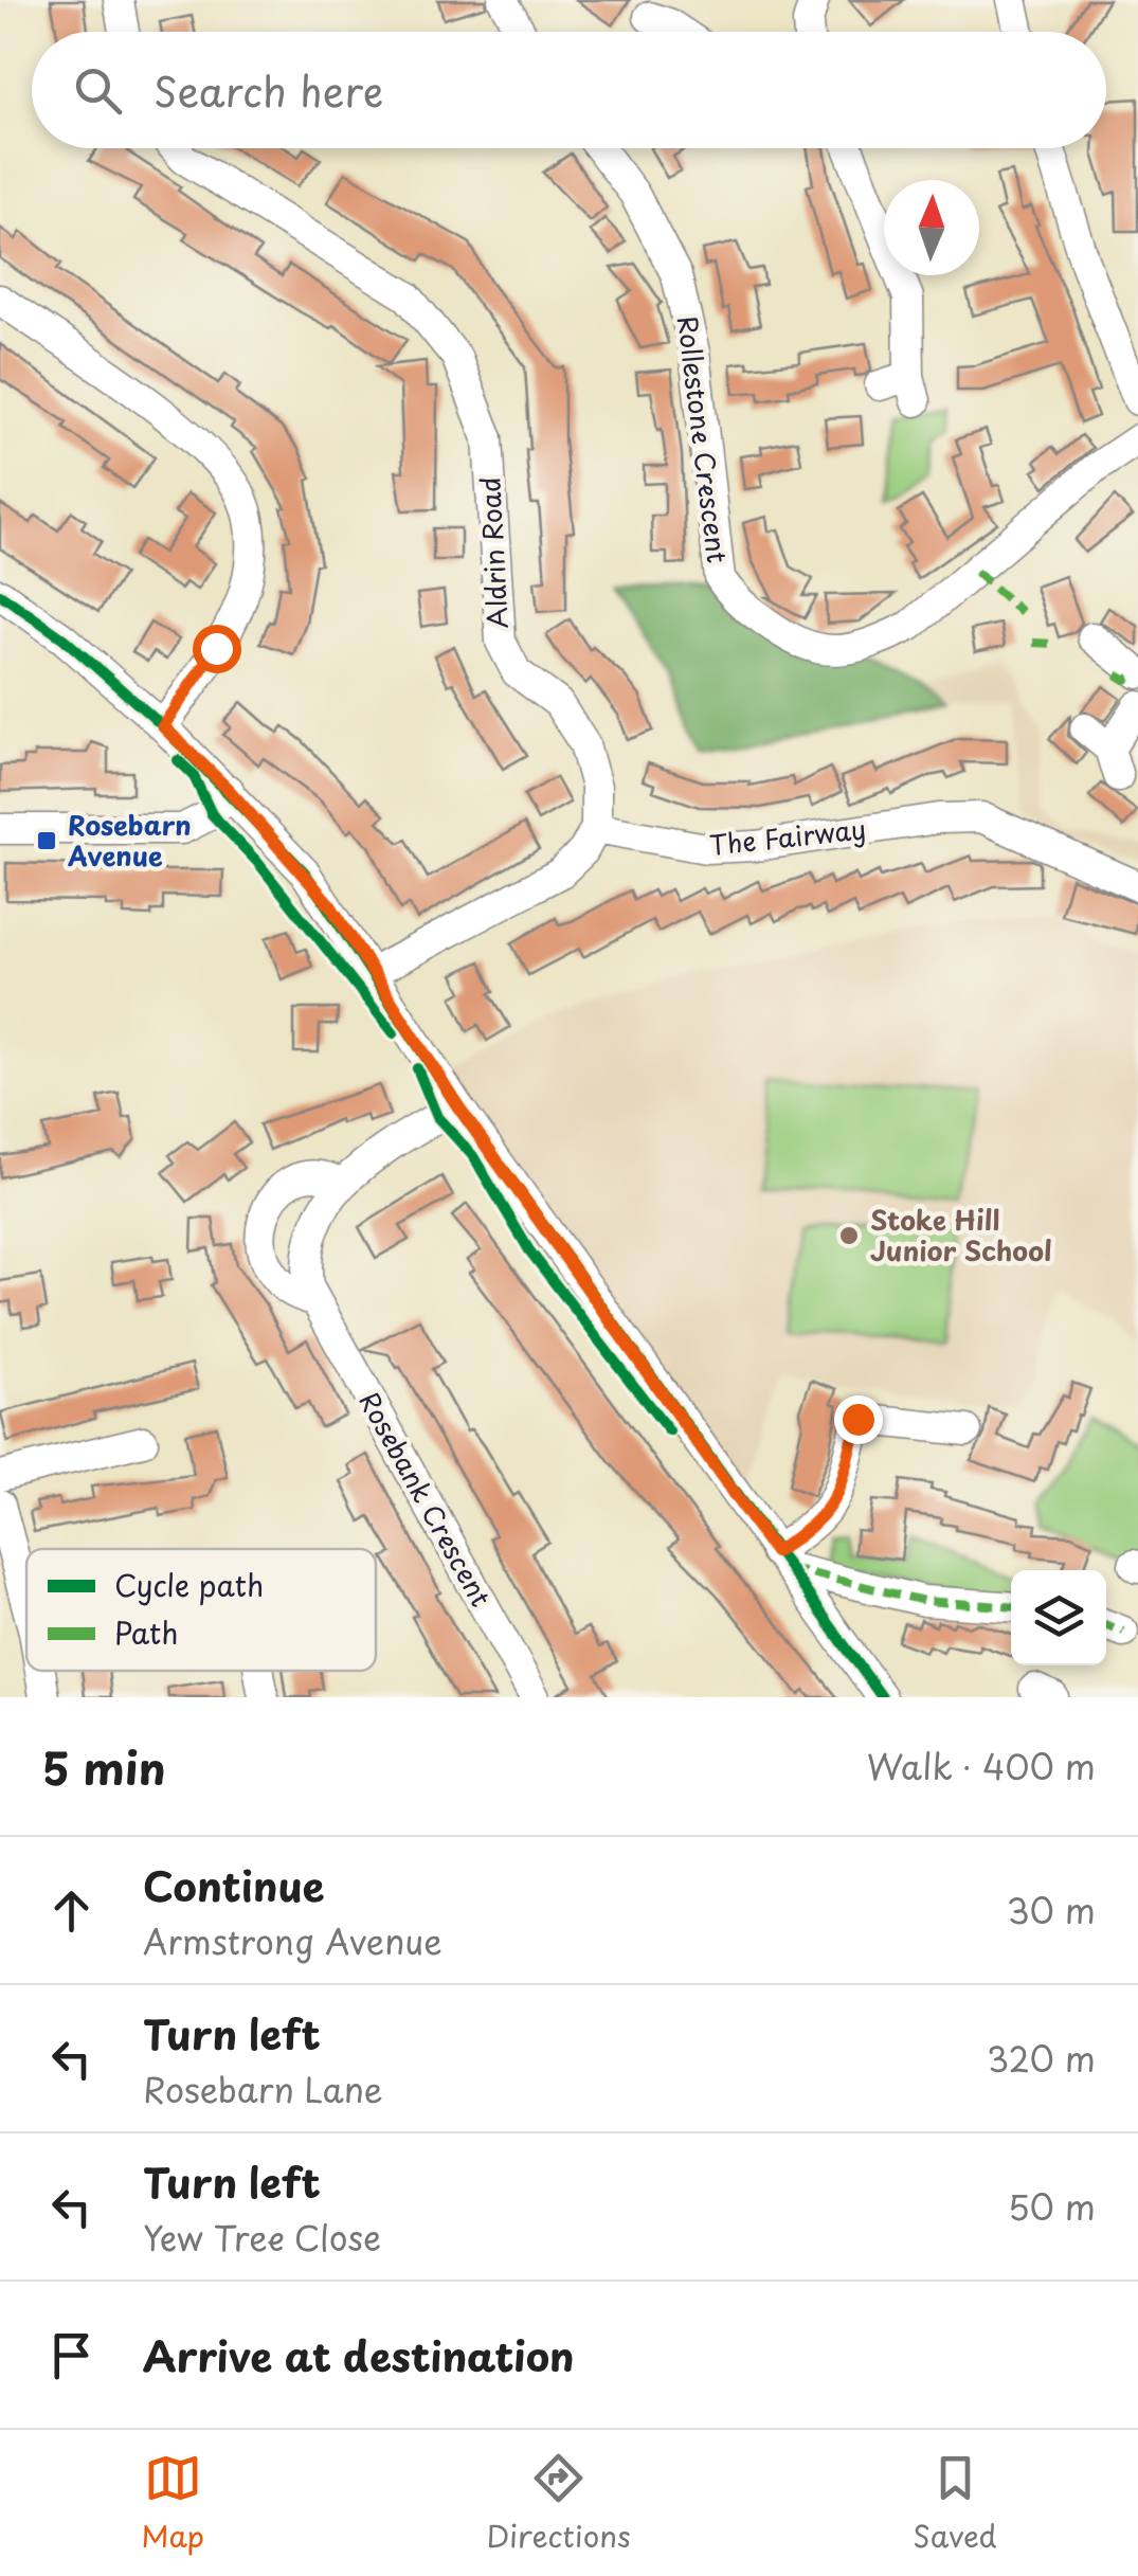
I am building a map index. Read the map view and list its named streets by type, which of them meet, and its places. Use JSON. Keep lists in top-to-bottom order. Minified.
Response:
{"streets":{"street":["Rollestone Crescent","Aldrin Road","The Fairway","Rosebank Crescent"]},"crossings":[["Aldrin Road","The Fairway"]],"places":{"transit":["Rosebarn Avenue"],"other":["Stoke Hill Junior School"]},"legend":["Cycle path","Path"],"north":"top","page":{"search":"Search here","heading":["5 min","Walk · 400 m"],"list":[["Continue","Armstrong Avenue","30 m"],["Turn left","Rosebarn Lane","320 m"],["Turn left","Yew Tree Close","50 m"],"Arrive at destination"],"nav":["Map","Directions","Saved"]}}
